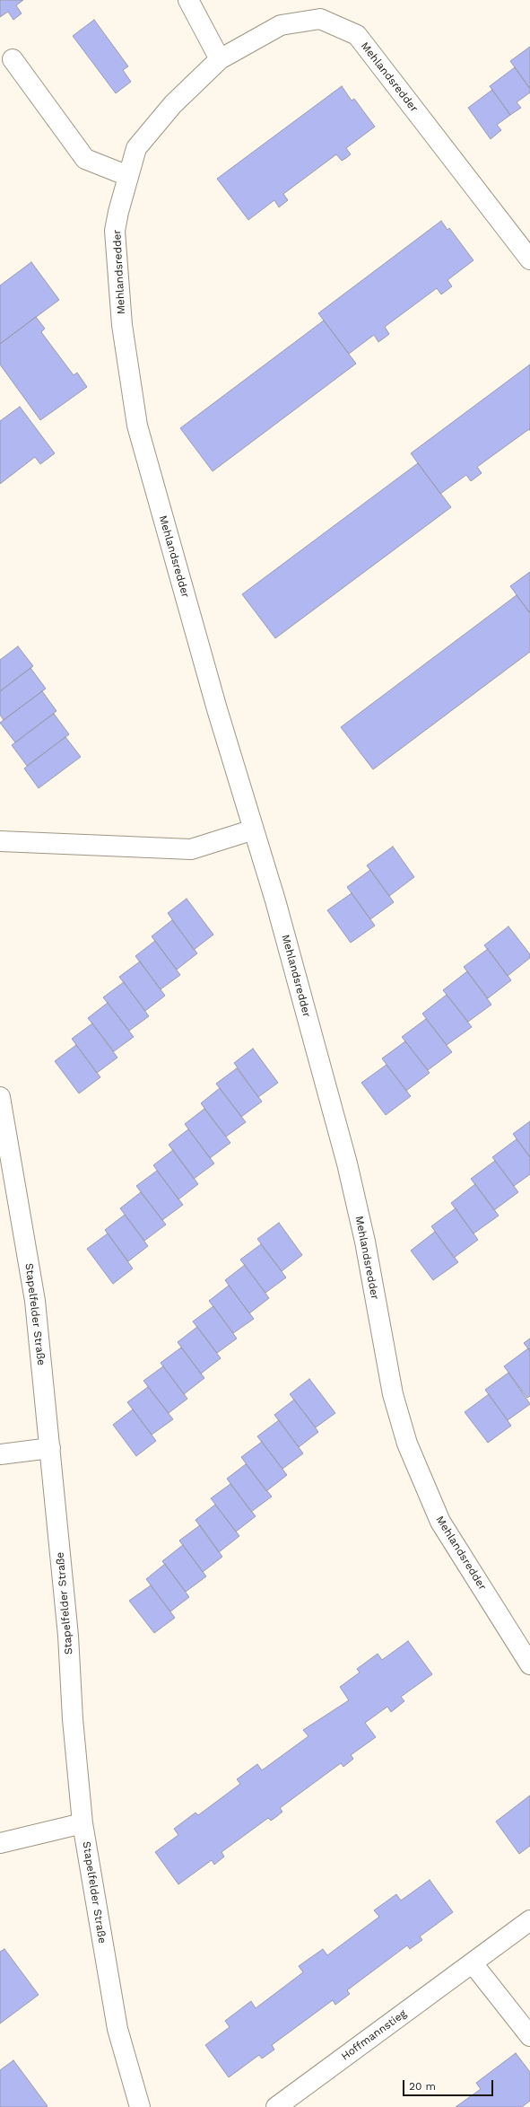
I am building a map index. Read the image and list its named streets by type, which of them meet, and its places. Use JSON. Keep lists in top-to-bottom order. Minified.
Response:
{"streets":{"street":["Mehlandsredder","Stapelfelder Straße","Hoffmannstieg"]},"scale_bar":"20 m"}
